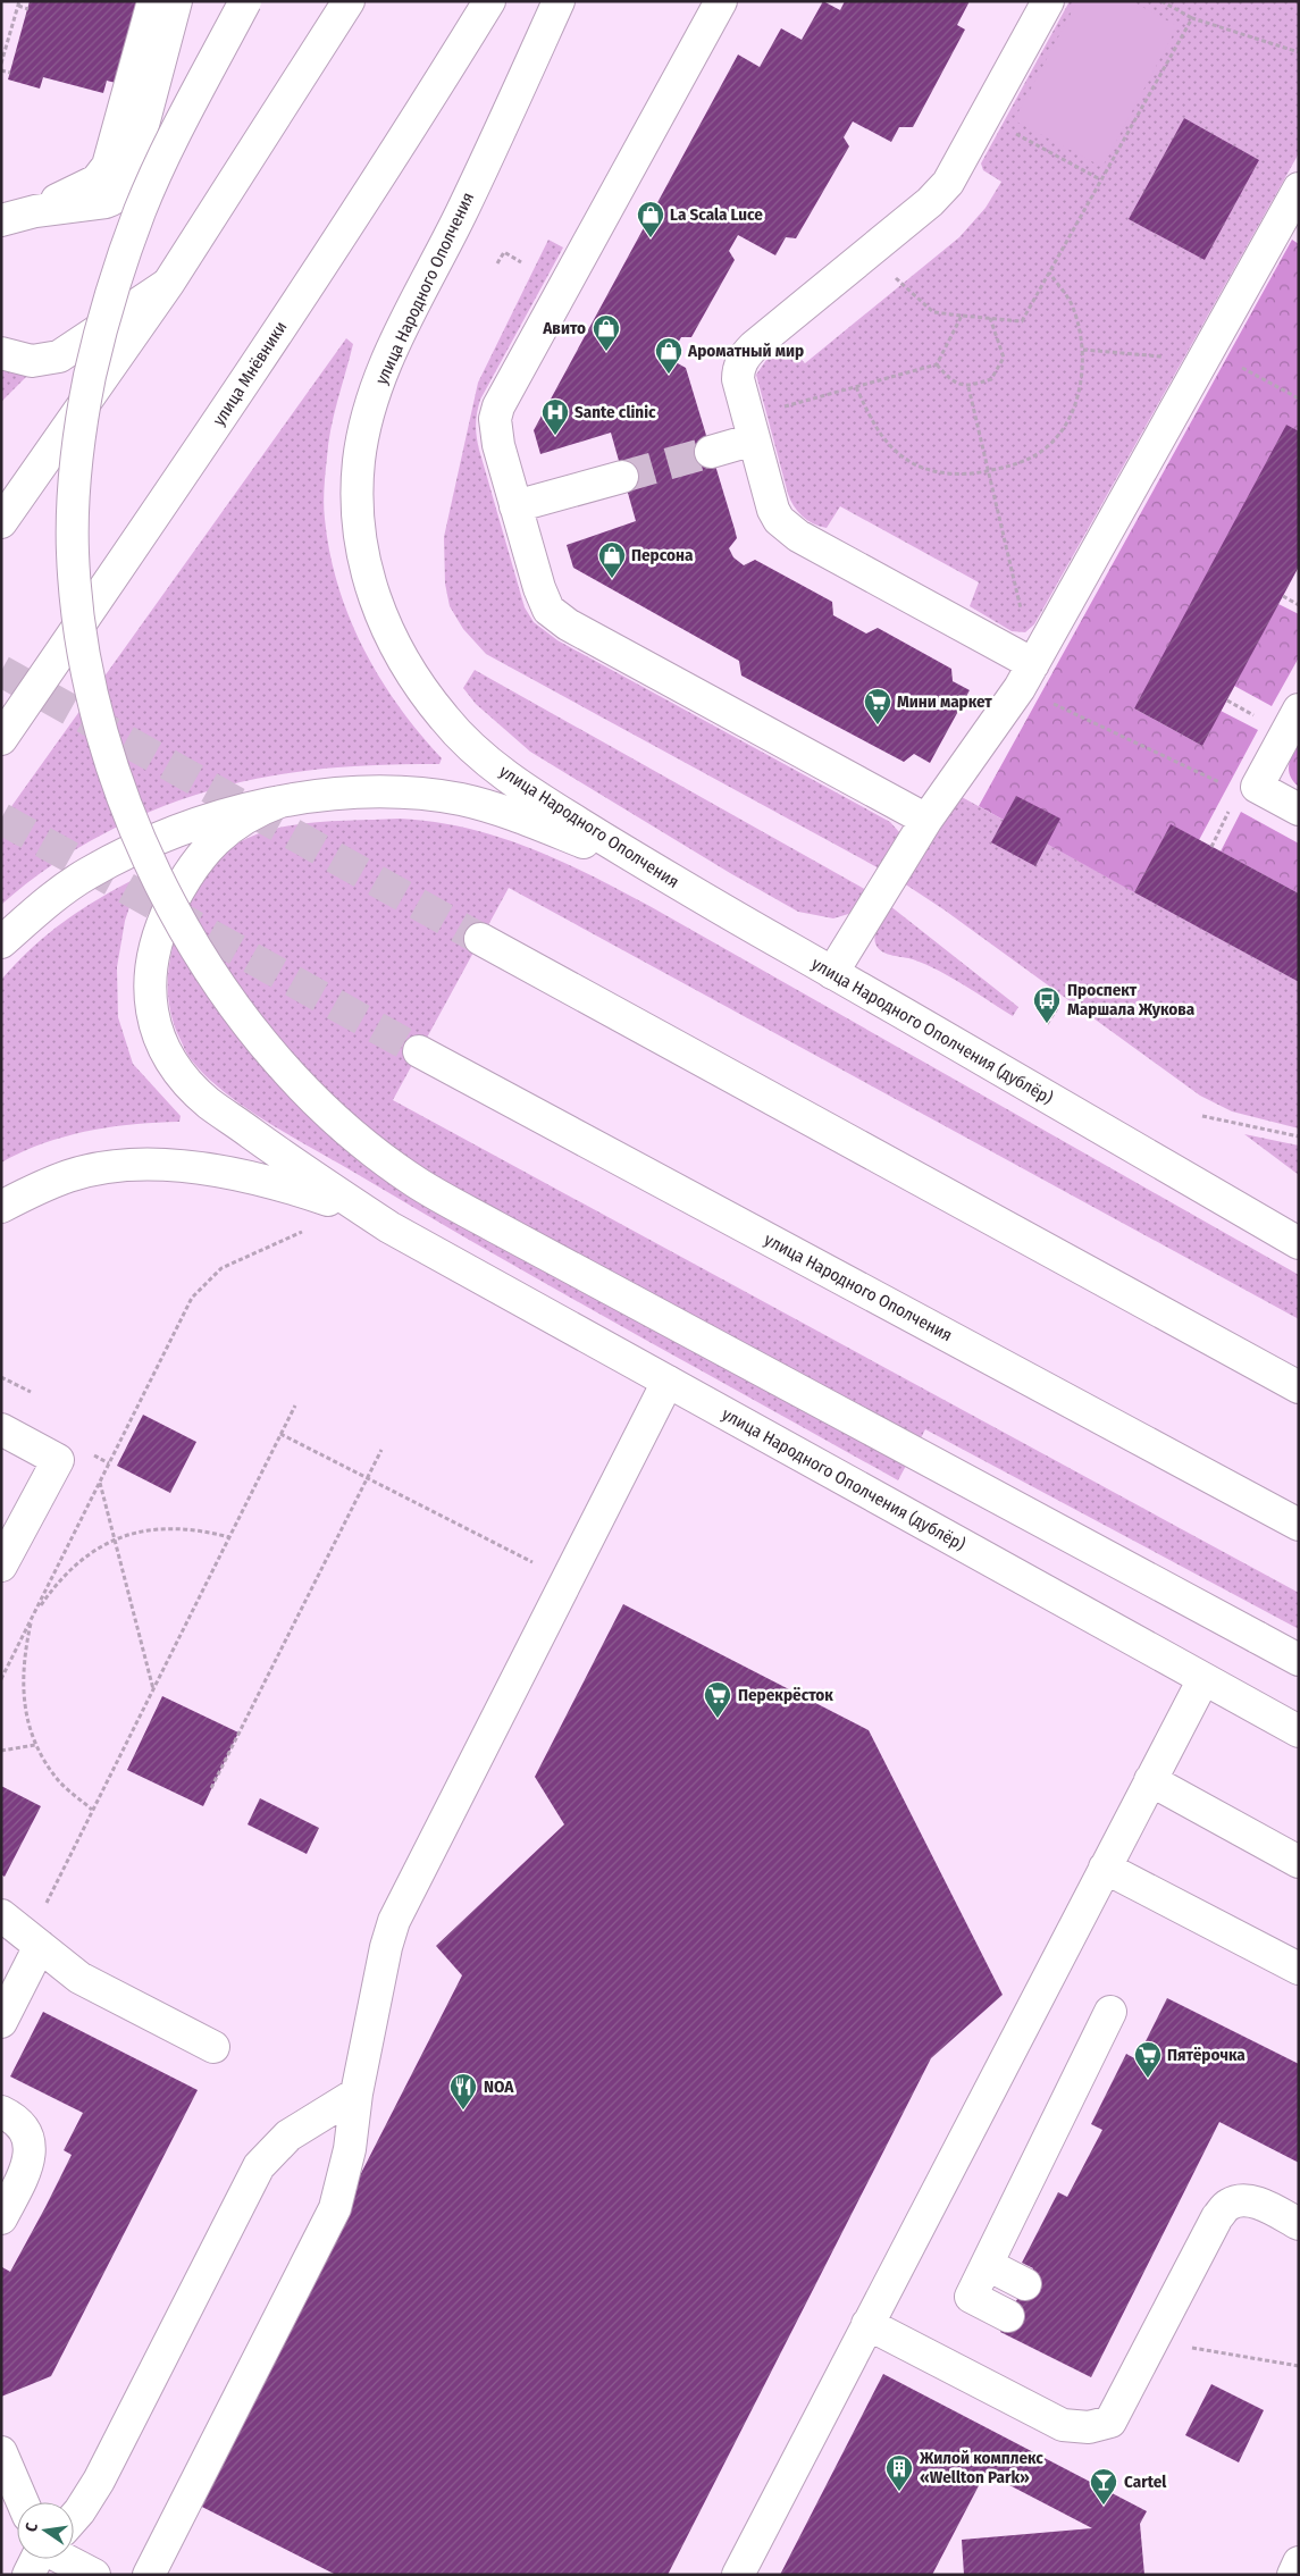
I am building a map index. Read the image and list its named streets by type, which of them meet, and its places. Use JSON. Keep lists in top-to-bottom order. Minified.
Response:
{"streets":{"main road":["улица Народного Ополчения","улица Мнёвники","улица Народного Ополчения (дублёр)"]},"crossings":[["улица Народного Ополчения","улица Народного Ополчения (дублёр)"]],"places":{"shop":["La Scala Luce","Авито","Ароматный мир","Персона"],"hospital":["Sante clinic"],"supermarket":["Мини маркет","Перекрёсток","Пятёрочка"],"bus stop":["Проспект Маршала Жукова"],"restaurant":["NOA"],"building":["Жилой комплекс «Wellton Park»"],"bar":["Cartel"]},"north":"left"}
